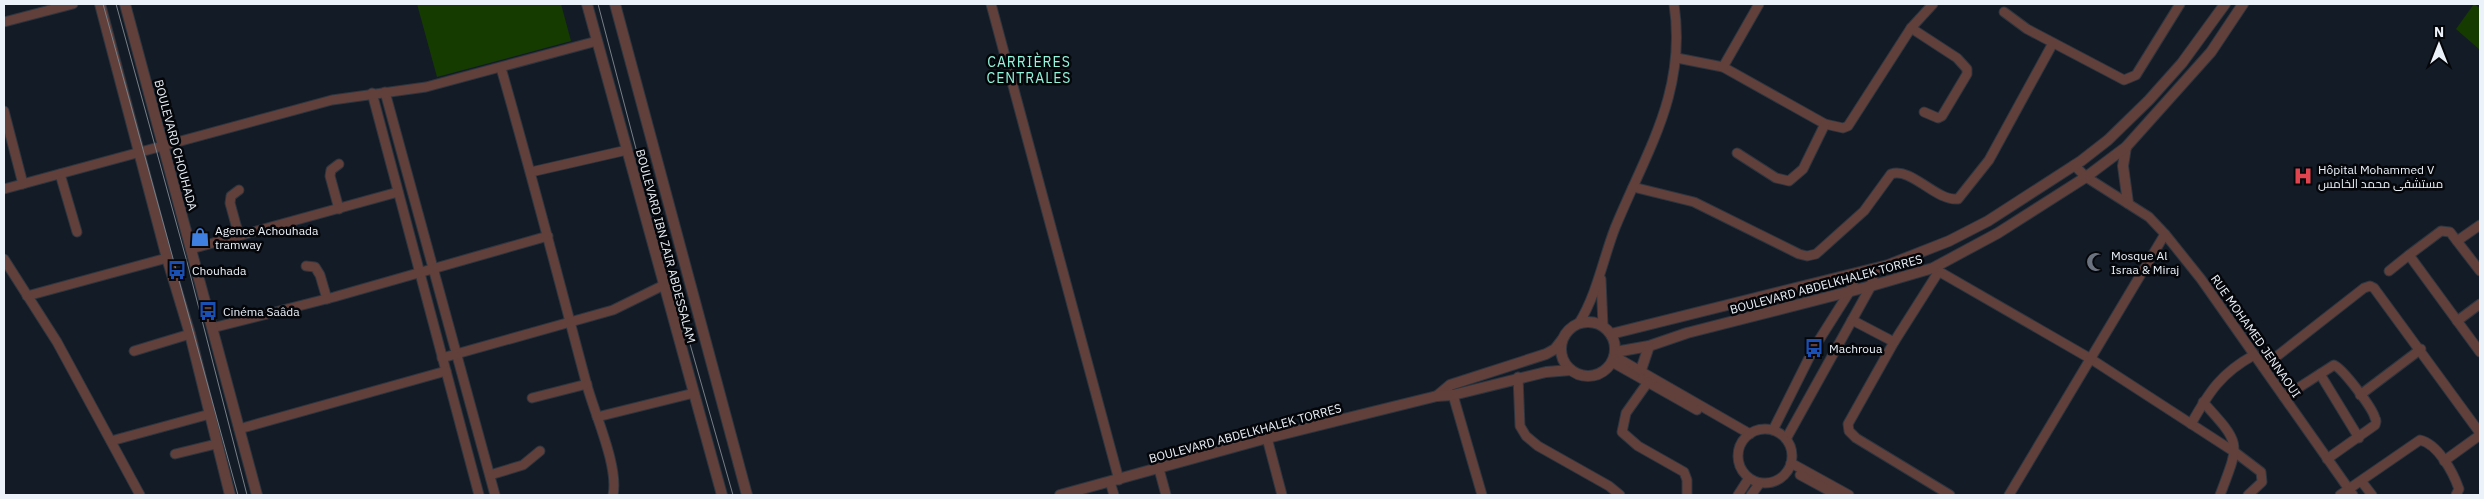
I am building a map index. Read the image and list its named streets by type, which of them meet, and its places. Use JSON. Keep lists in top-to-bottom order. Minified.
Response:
{"streets":{"street":["BOULEVARD CHOUHADA","BOULEVARD IBN ZAIR ABDESSALAM","BOULEVARD ABDELKHALEK TORRES","RUE MOHAMED JENNAOUI"]},"crossings":[["BOULEVARD ABDELKHALEK TORRES","RUE MOHAMED JENNAOUI"]],"districts":["CARRIÈRES CENTRALES"],"places":{"hospital":["Hôpital Mohammed V مستشفى محمد الخامس"],"shop":["Agence Achouhada tramway"],"mosque":["Mosque Al Israa & Miraj"],"bus stop":["Chouhada","Cinéma Saâda","Machroua"]},"north":"top"}
